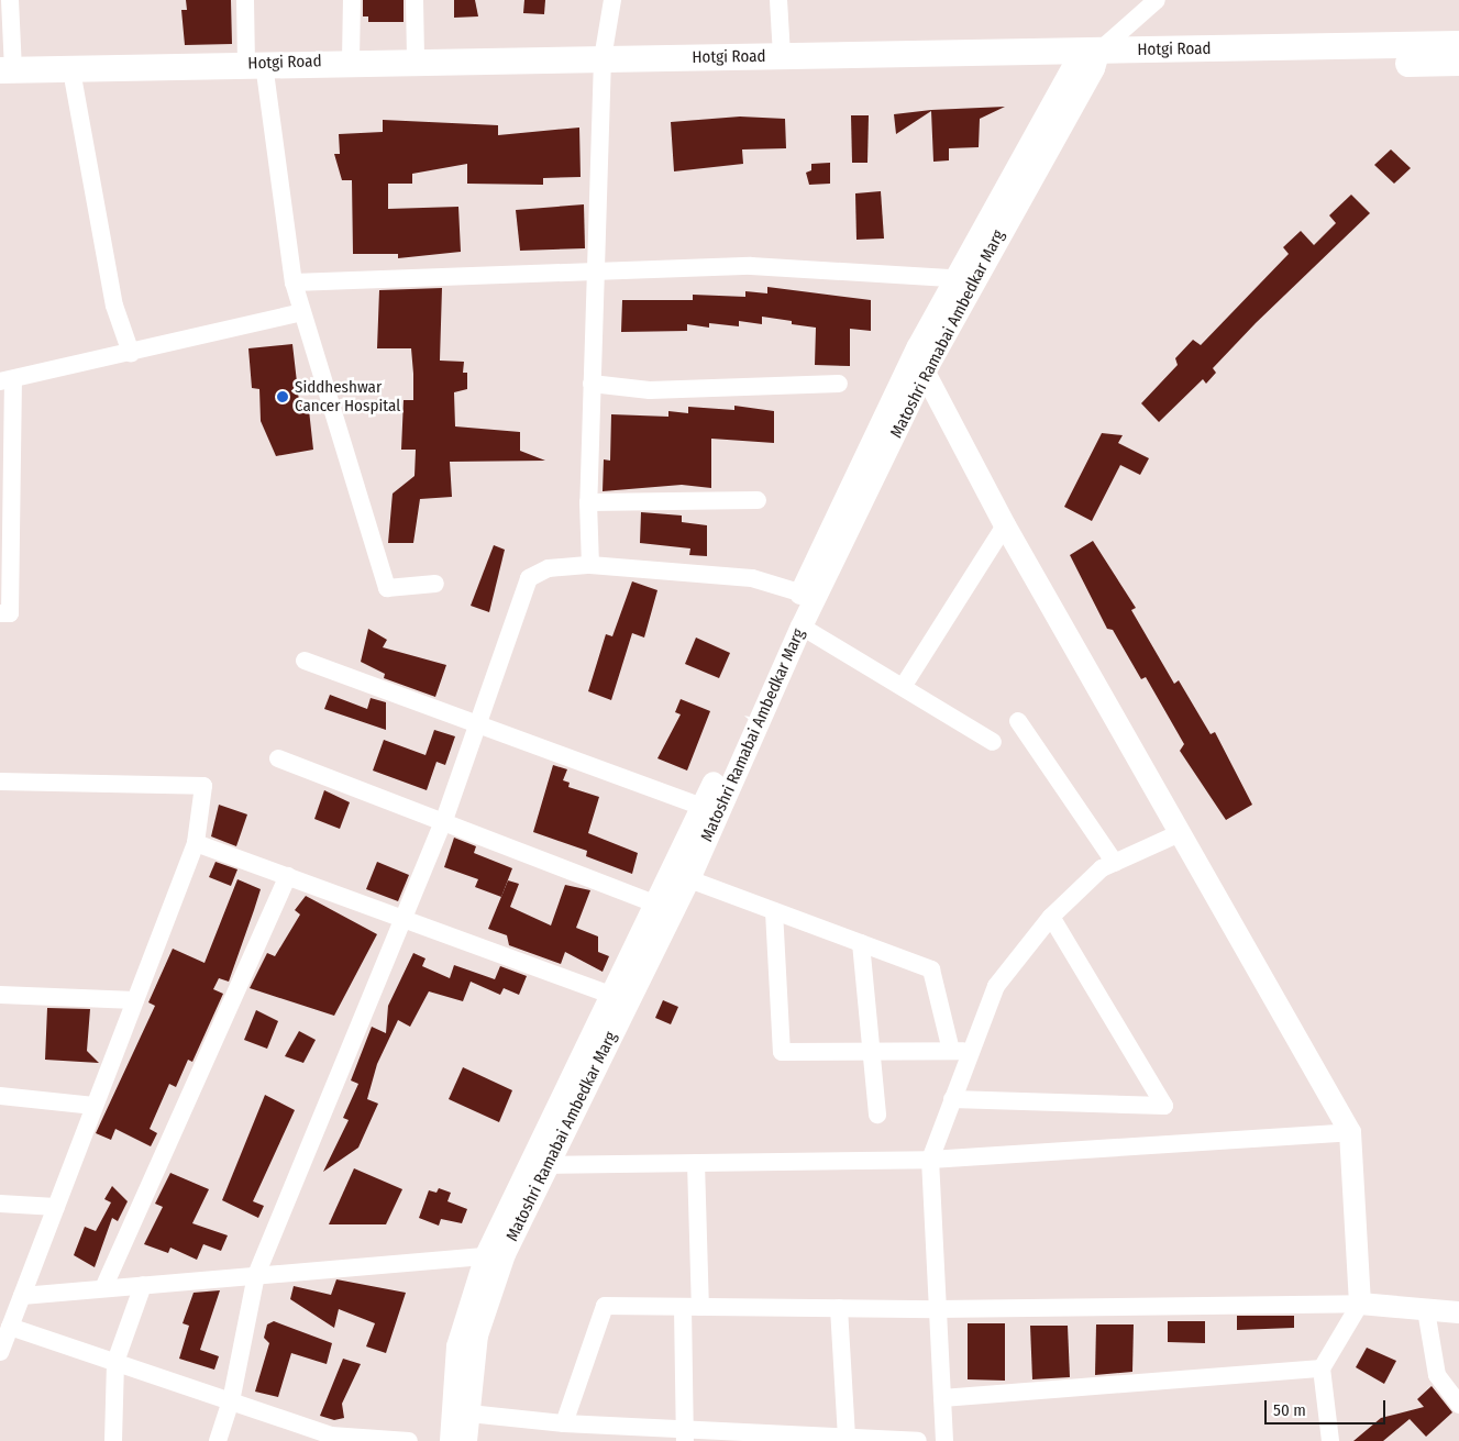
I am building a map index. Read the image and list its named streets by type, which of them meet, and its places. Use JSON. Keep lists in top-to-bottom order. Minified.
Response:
{"streets":{"main road":["Hotgi Road"],"street":["Matoshri Ramabai Ambedkar Marg"]},"crossings":[["Hotgi Road","Matoshri Ramabai Ambedkar Marg"]],"places":["Siddheshwar Cancer Hospital"],"scale_bar":"50 m"}
